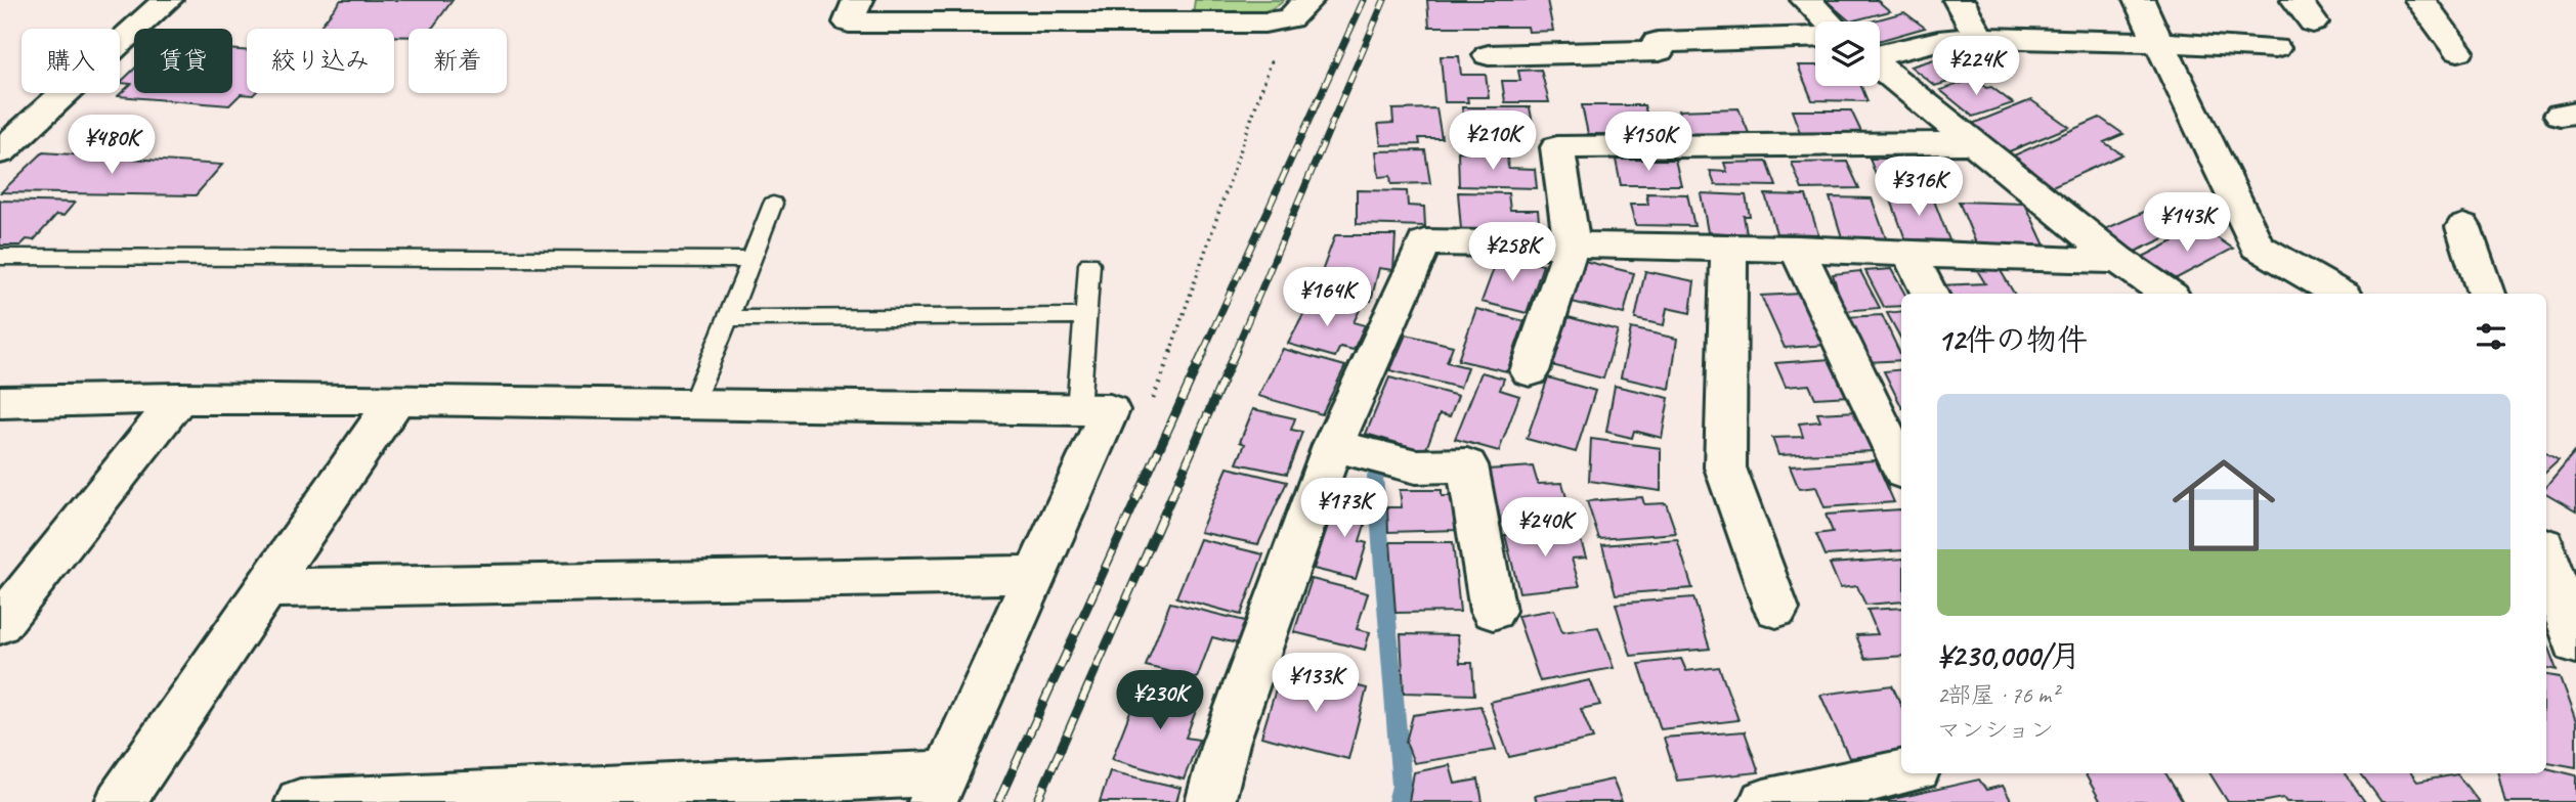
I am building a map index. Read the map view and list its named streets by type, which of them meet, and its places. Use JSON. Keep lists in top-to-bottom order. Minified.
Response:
{"page":{"chip":["購入","賃貸","絞り込み","新着"],"price":["¥224K","¥210K","¥150K","¥480K","¥316K","¥143K","¥258K","¥164K","¥173K","¥240K","¥133K","¥230K"],"heading":"12件の物件","list":[{"name":"¥230,000/月","note":"2部屋 · 76 m² · マンション"}]}}
